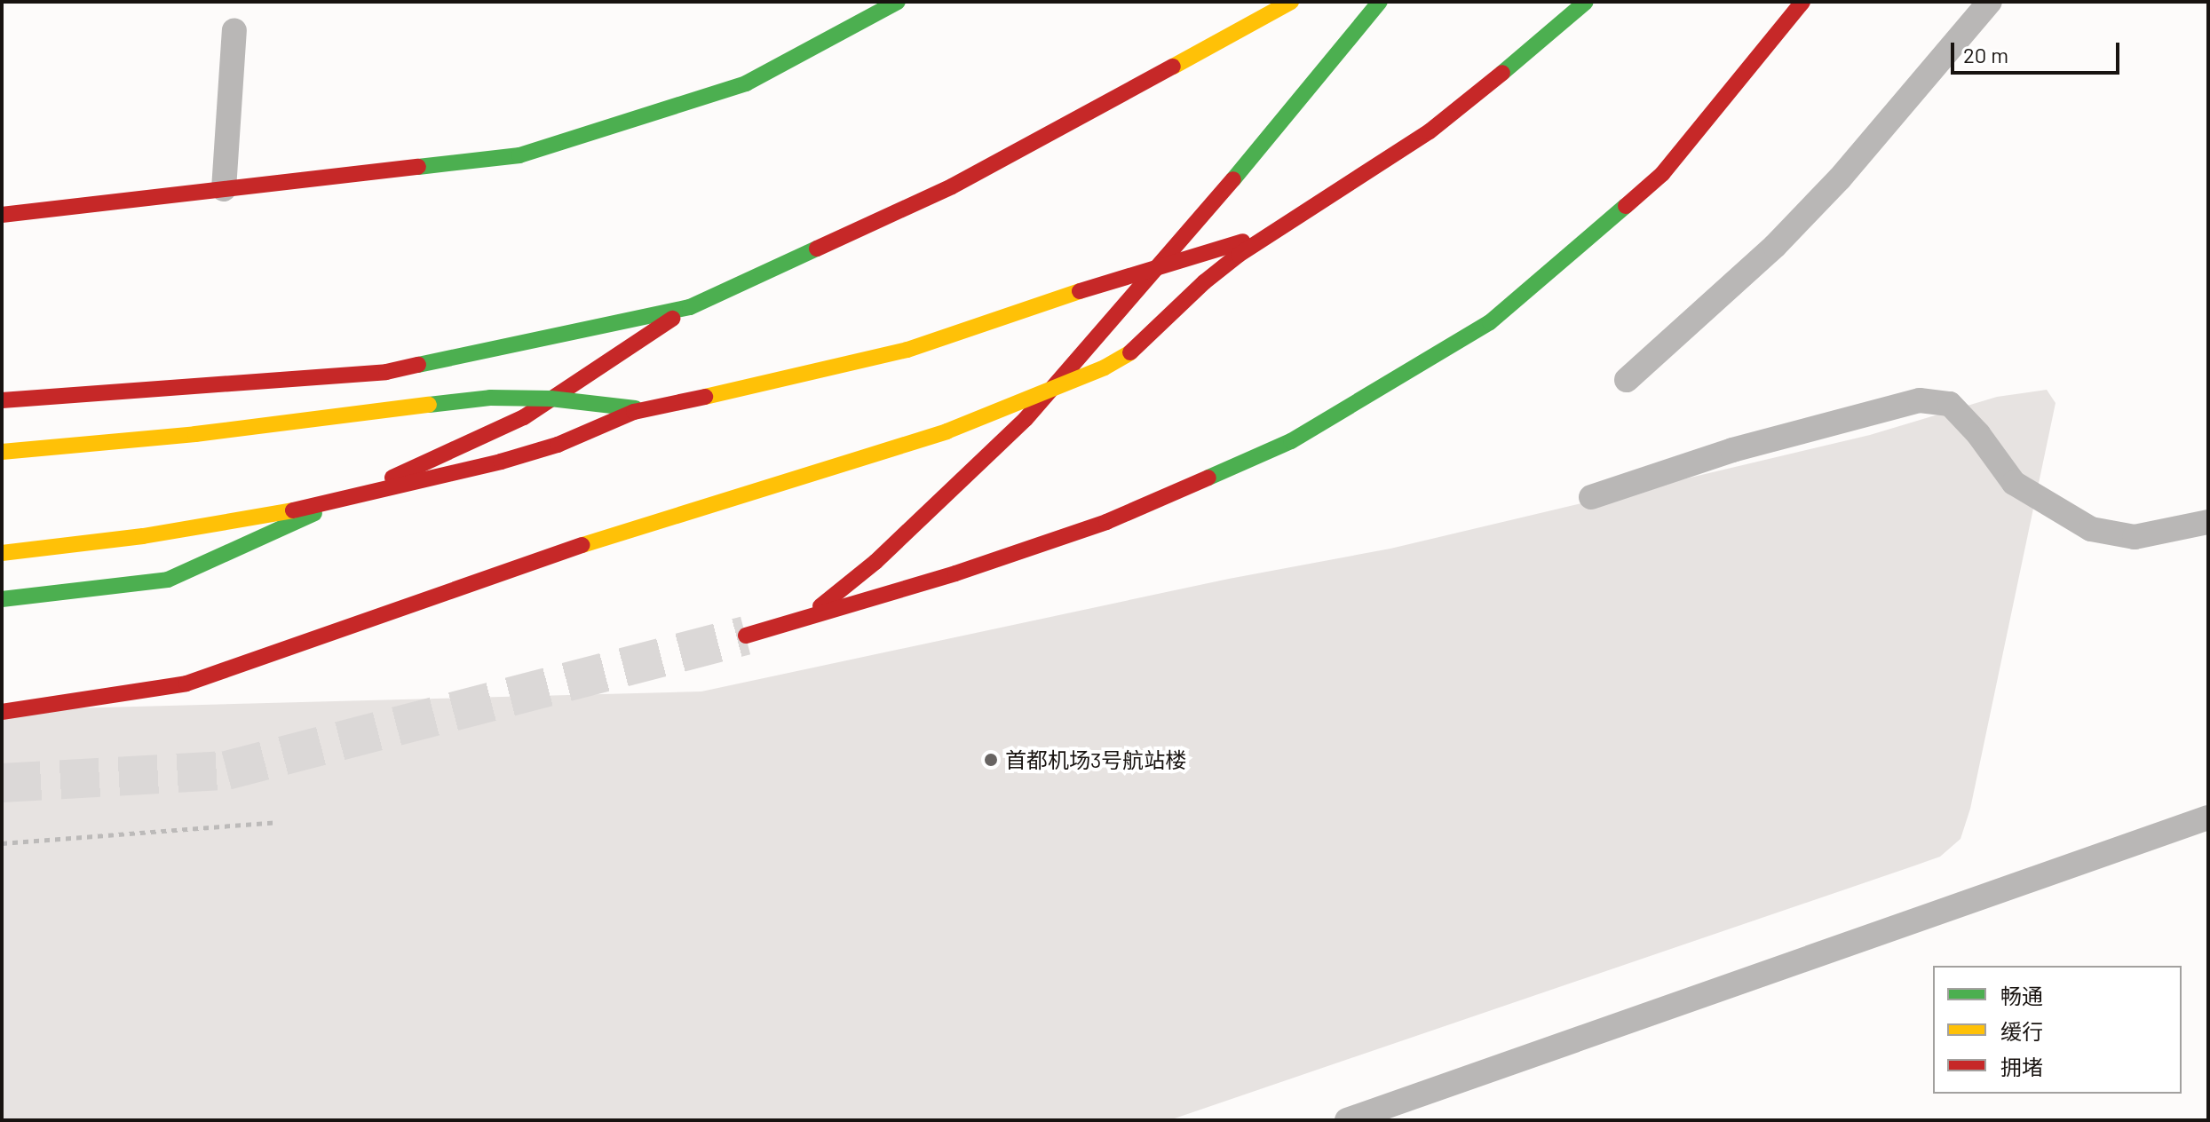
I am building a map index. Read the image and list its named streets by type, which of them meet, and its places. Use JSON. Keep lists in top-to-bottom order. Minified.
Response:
{"places":["首都机场3号航站楼"],"legend":["畅通","缓行","拥堵"],"scale_bar":"20 m"}
